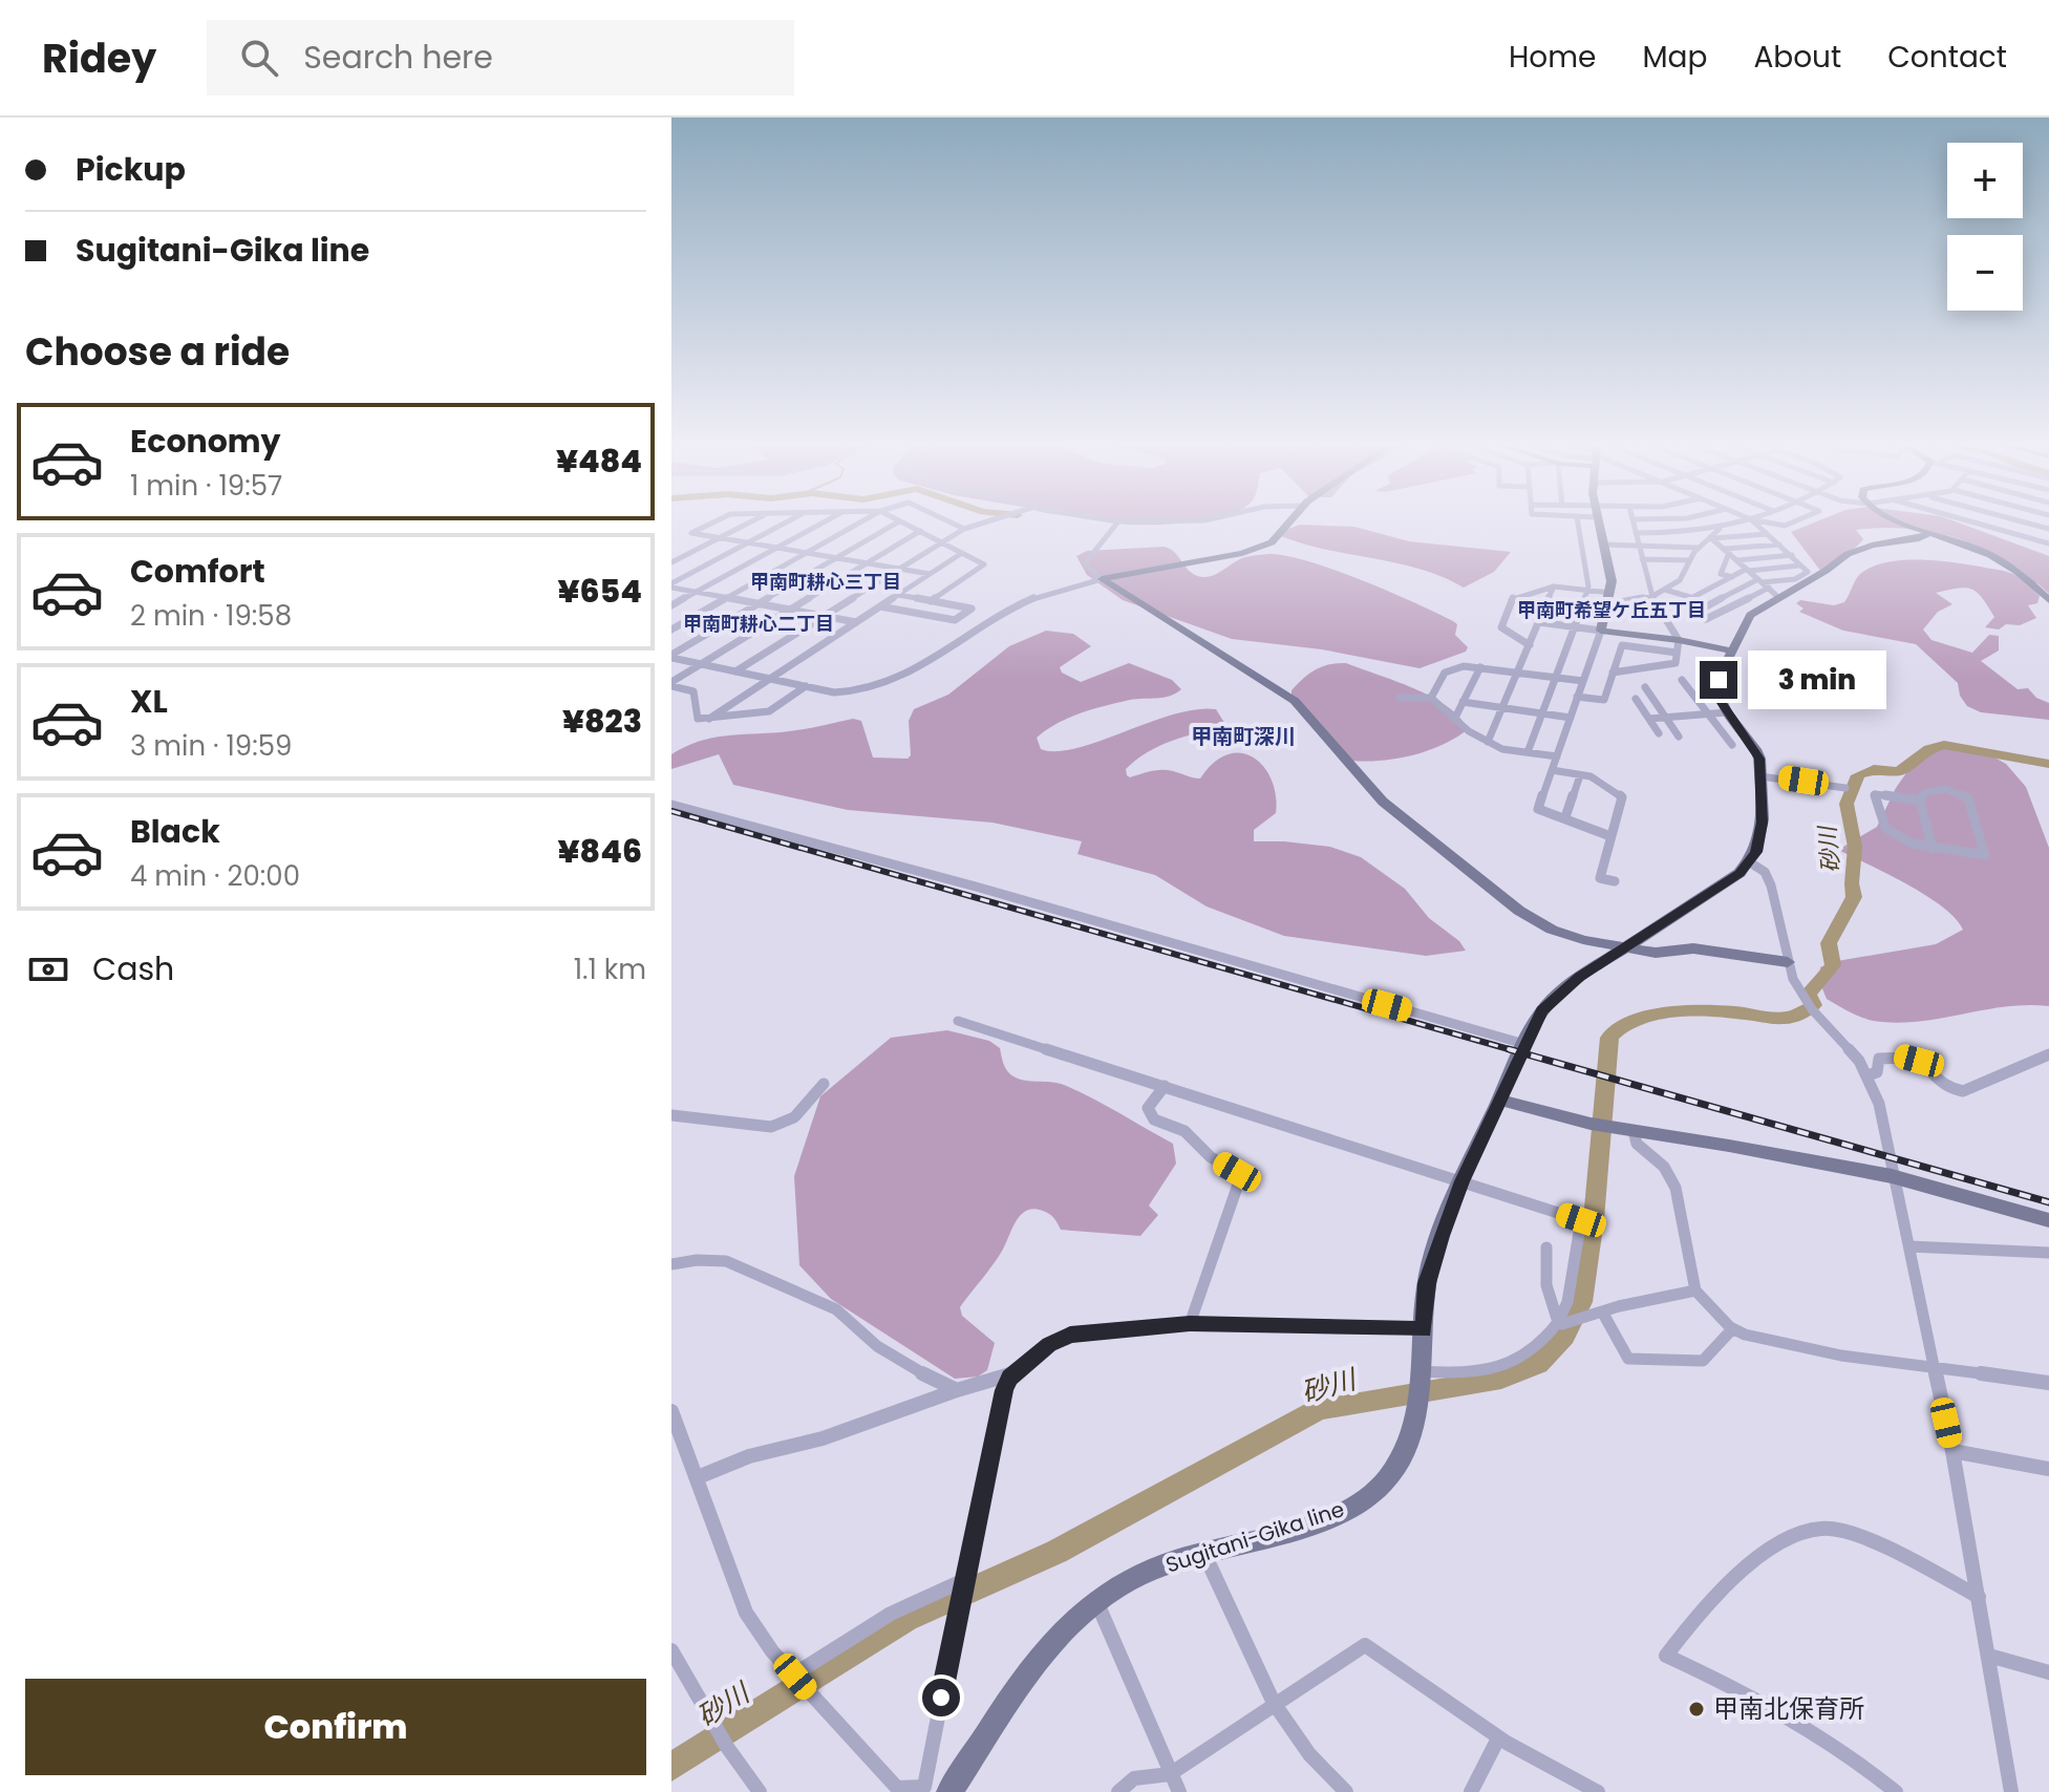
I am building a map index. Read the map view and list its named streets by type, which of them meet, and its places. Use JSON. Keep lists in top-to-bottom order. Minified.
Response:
{"streets":{"street":["Sugitani-Gika line"]},"districts":["甲南町耕心三丁目","甲南町希望ケ丘五丁目","甲南町耕心二丁目","甲南町深川"],"water":["砂川"],"places":["甲南北保育所"],"page":{"header":"Ridey","search":"Search here","nav":["Home","Map","About","Contact"],"banner":["Pickup","Sugitani-Gika line"],"map_buttons":["+","−"],"heading":"Choose a ride","list":[{"name":"Economy","note":"1 min · 19:57","value":"¥484"},{"name":"Comfort","note":"2 min · 19:58","value":"¥654"},{"name":"XL","note":"3 min · 19:59","value":"¥823"},{"name":"Black","note":"4 min · 20:00","value":"¥846"}],"bubble":"3 min","pay":["Cash","1.1 km"],"buttons":"Confirm"}}
